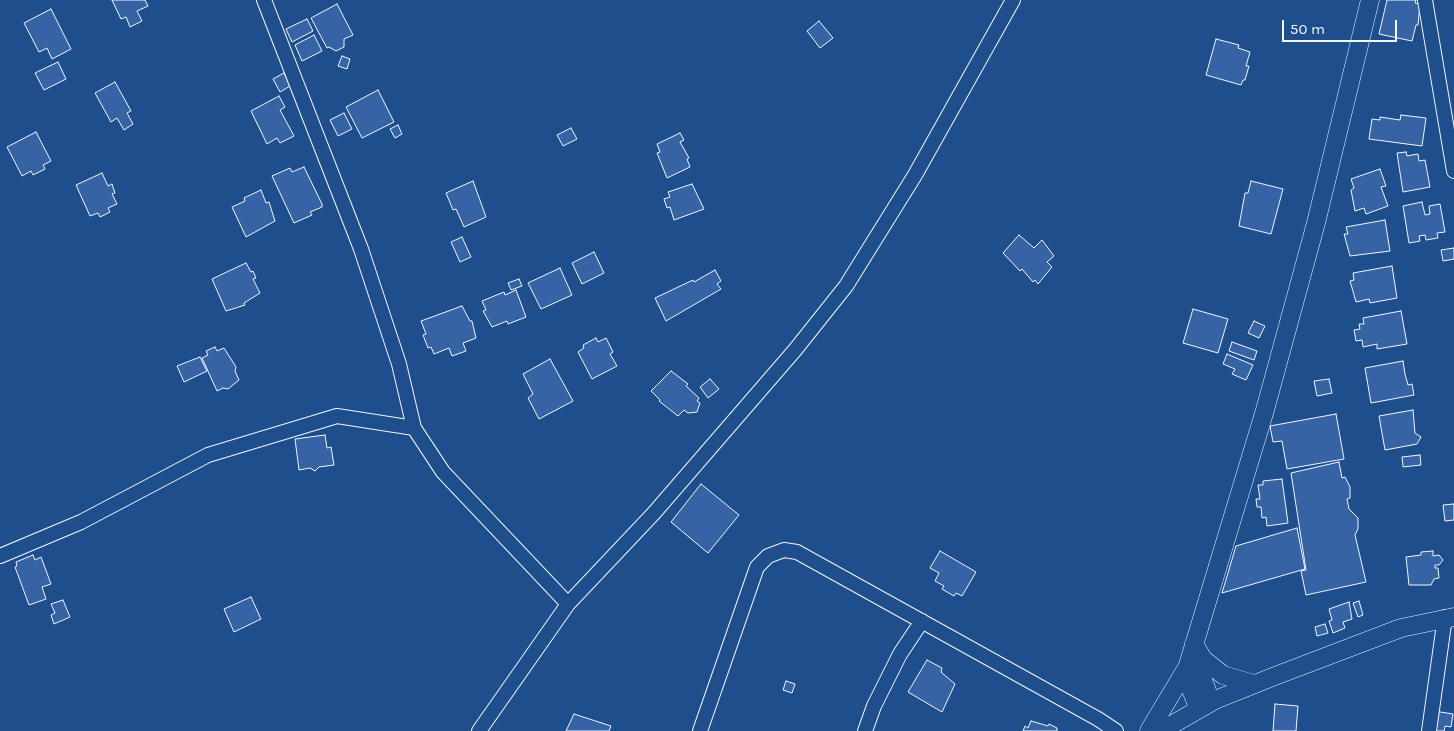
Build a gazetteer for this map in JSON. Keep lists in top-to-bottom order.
{
  "scale_bar": "50 m"
}
